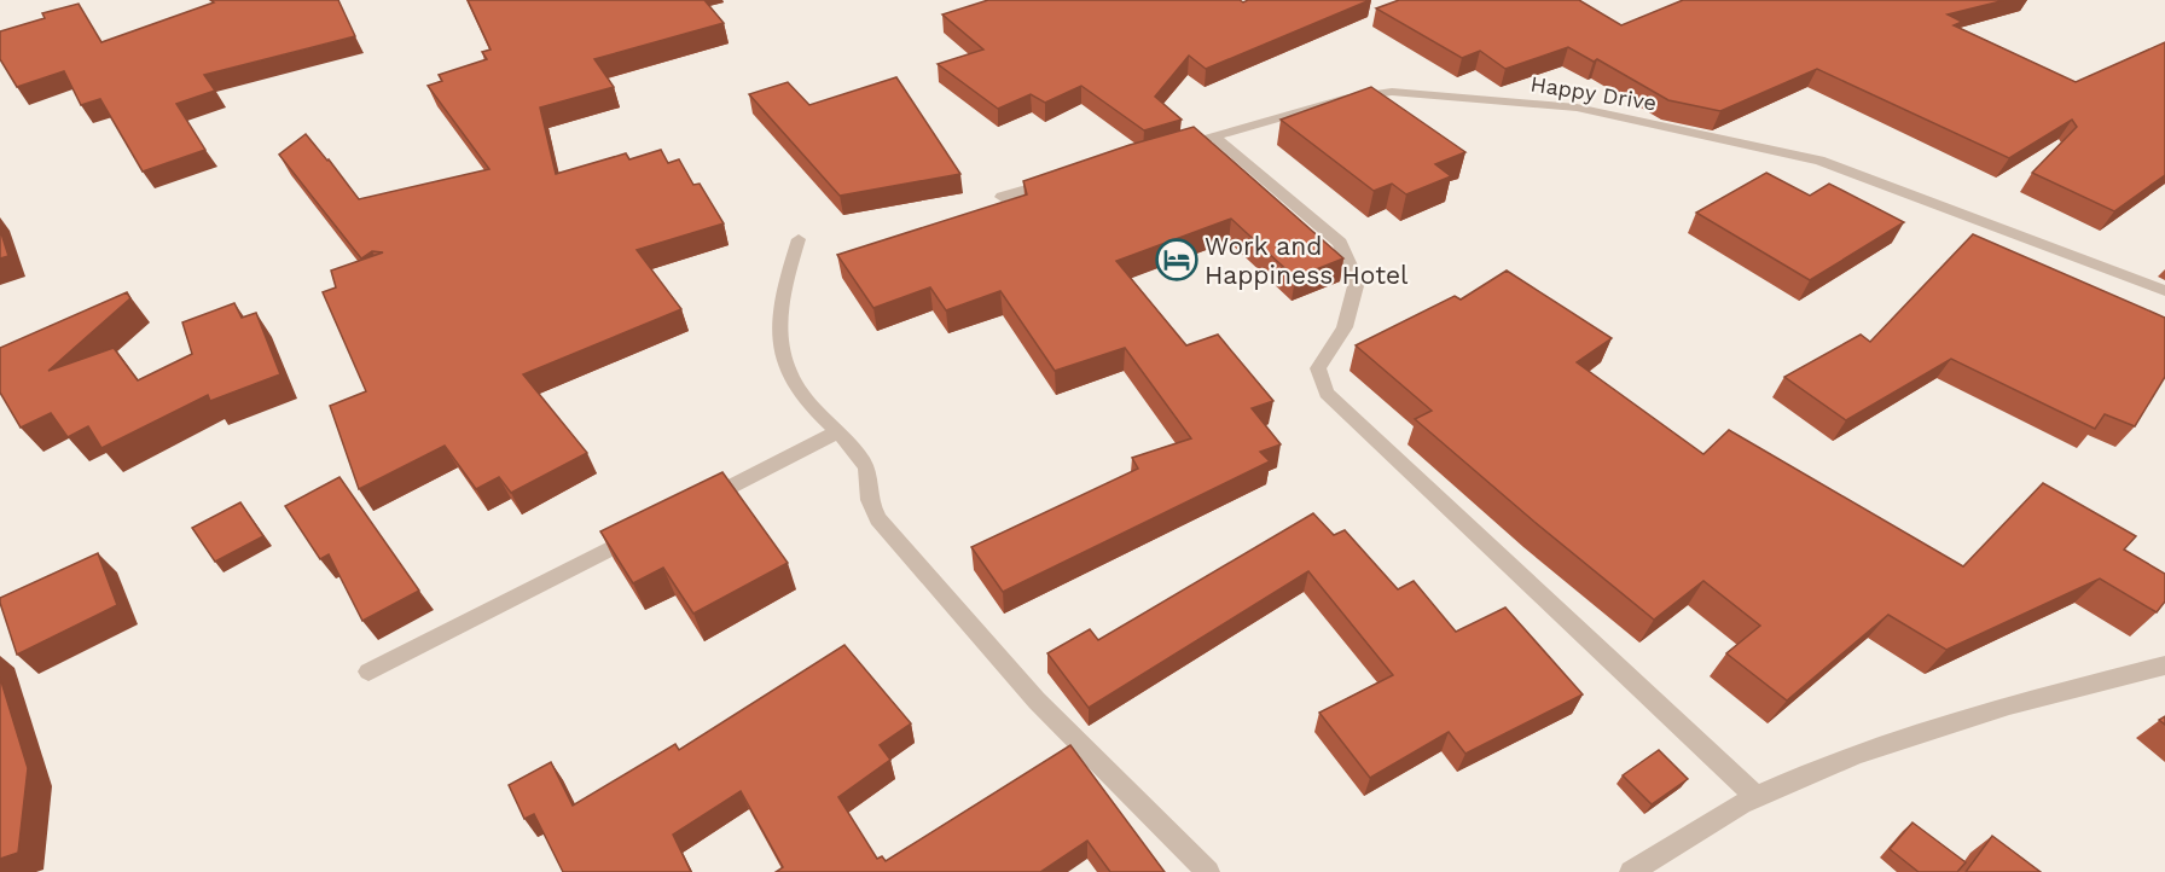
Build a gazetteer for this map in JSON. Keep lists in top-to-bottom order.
{
  "streets": {
    "street": ["Happy Drive"]
  },
  "places": {
    "hotel": ["Work and Happiness Hotel"]
  }
}
